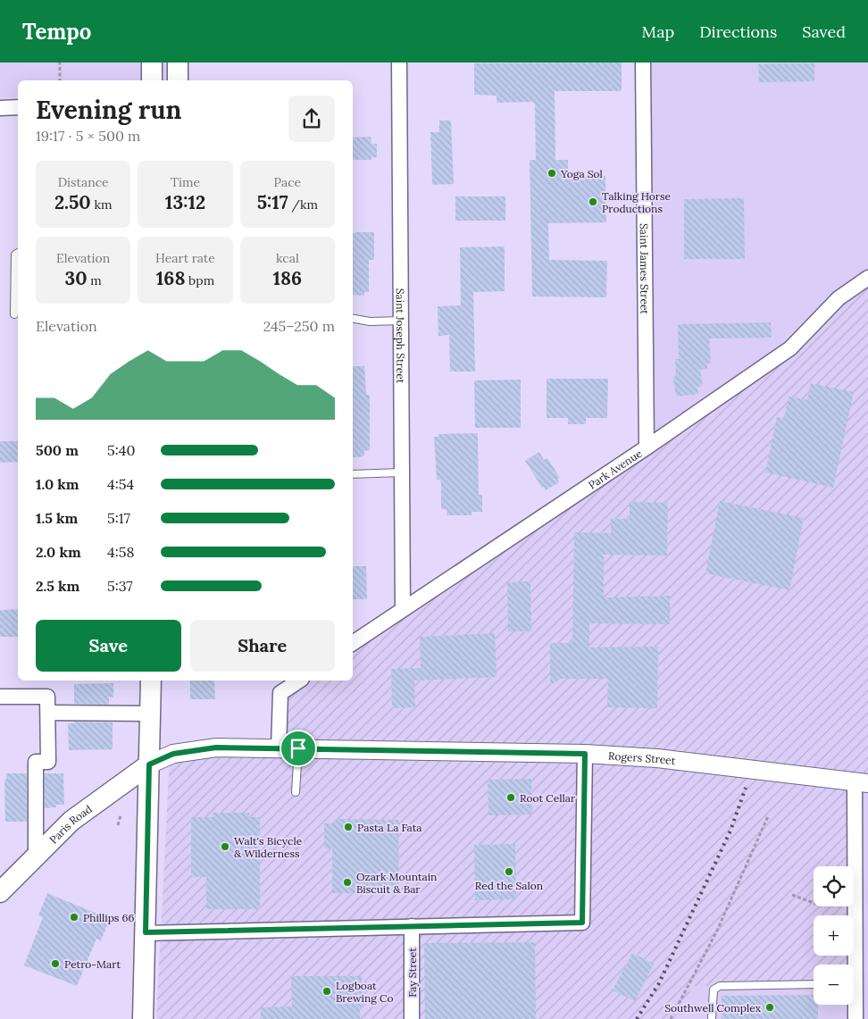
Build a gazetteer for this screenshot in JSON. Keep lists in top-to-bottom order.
{
  "streets": {
    "main road": ["Paris Road"],
    "street": [
      "Saint James Street",
      "Saint Joseph Street",
      "Park Avenue",
      "Rogers Street",
      "Fay Street"
    ]
  },
  "crossings": [
    ["Saint James Street", "Park Avenue"],
    ["Saint Joseph Street", "Park Avenue"],
    ["Rogers Street", "Paris Road"]
  ],
  "places": [
    "Yoga Sol",
    "Talking Horse Productions",
    "Root Cellar",
    "Pasta La Fata",
    "Walt's Bicycle & Wilderness",
    "Red the Salon",
    "Ozark Mountain Biscuit & Bar",
    "Phillips 66",
    "Petro-Mart",
    "Logboat Brewing Co",
    "Southwell Complex"
  ],
  "page": {
    "header": "Tempo",
    "nav": ["Map", "Directions", "Saved"],
    "heading": ["Evening run", "19:17 · 5 × 500 m"],
    "stats": [
      ["Distance", "2.50 km"],
      ["Time", "13:12"],
      ["Pace", "5:17 /km"],
      ["Elevation", "30 m"],
      ["Heart rate", "168 bpm"],
      ["kcal", "186"]
    ],
    "chart": ["Elevation", "245–250 m"],
    "list": [
      {
        "name": "500 m",
        "note": "5:40"
      },
      {
        "name": "1.0 km",
        "note": "4:54"
      },
      {
        "name": "1.5 km",
        "note": "5:17"
      },
      {
        "name": "2.0 km",
        "note": "4:58"
      },
      {
        "name": "2.5 km",
        "note": "5:37"
      }
    ],
    "buttons": ["Save", "Share"],
    "map_buttons": ["+", "−"]
  }
}
